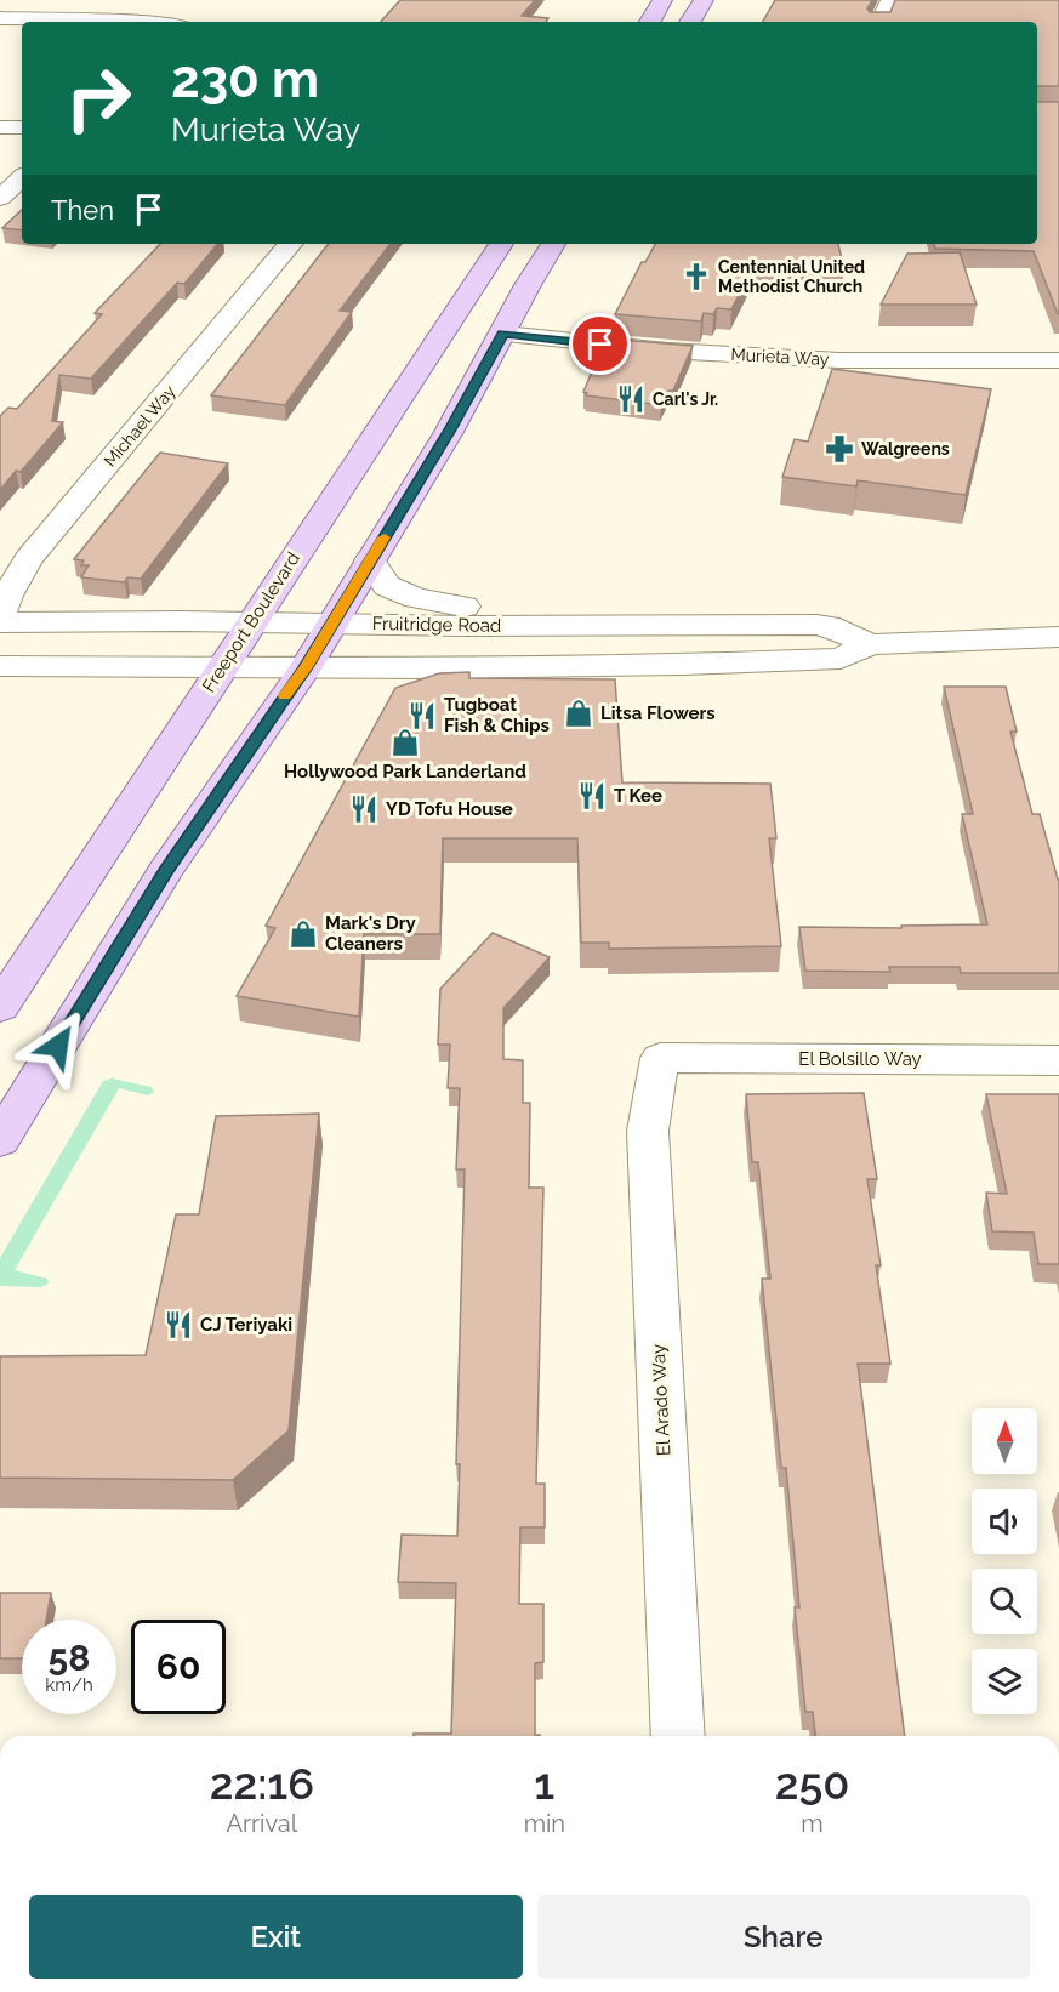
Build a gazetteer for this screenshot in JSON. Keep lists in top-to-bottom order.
{
  "streets": {
    "main road": ["Freeport Boulevard", "Fruitridge Road"],
    "street": [
      "Murieta Way",
      "Michael Way",
      "El Bolsillo Way",
      "El Arado Way"
    ]
  },
  "crossings": [
    ["Michael Way", "Fruitridge Road"],
    ["Freeport Boulevard", "Fruitridge Road"],
    ["El Bolsillo Way", "El Arado Way"]
  ],
  "places": {
    "church": ["Centennial United Methodist Church"],
    "restaurant": [
      "Carl's Jr.",
      "Tugboat Fish & Chips",
      "T Kee",
      "YD Tofu House",
      "CJ Teriyaki"
    ],
    "pharmacy": ["Walgreens"],
    "shop": ["Litsa Flowers", "Hollywood Park Landerland", "Mark's Dry Cleaners"]
  },
  "north": "top",
  "page": {
    "turn": ["230 m", "Murieta Way"],
    "then": "Then",
    "speed": "58 km/h",
    "limit": "60",
    "eta": [
      "22:16",
      "Arrival",
      "1",
      "min",
      "250",
      "m"
    ],
    "buttons": ["Exit", "Share"]
  }
}
